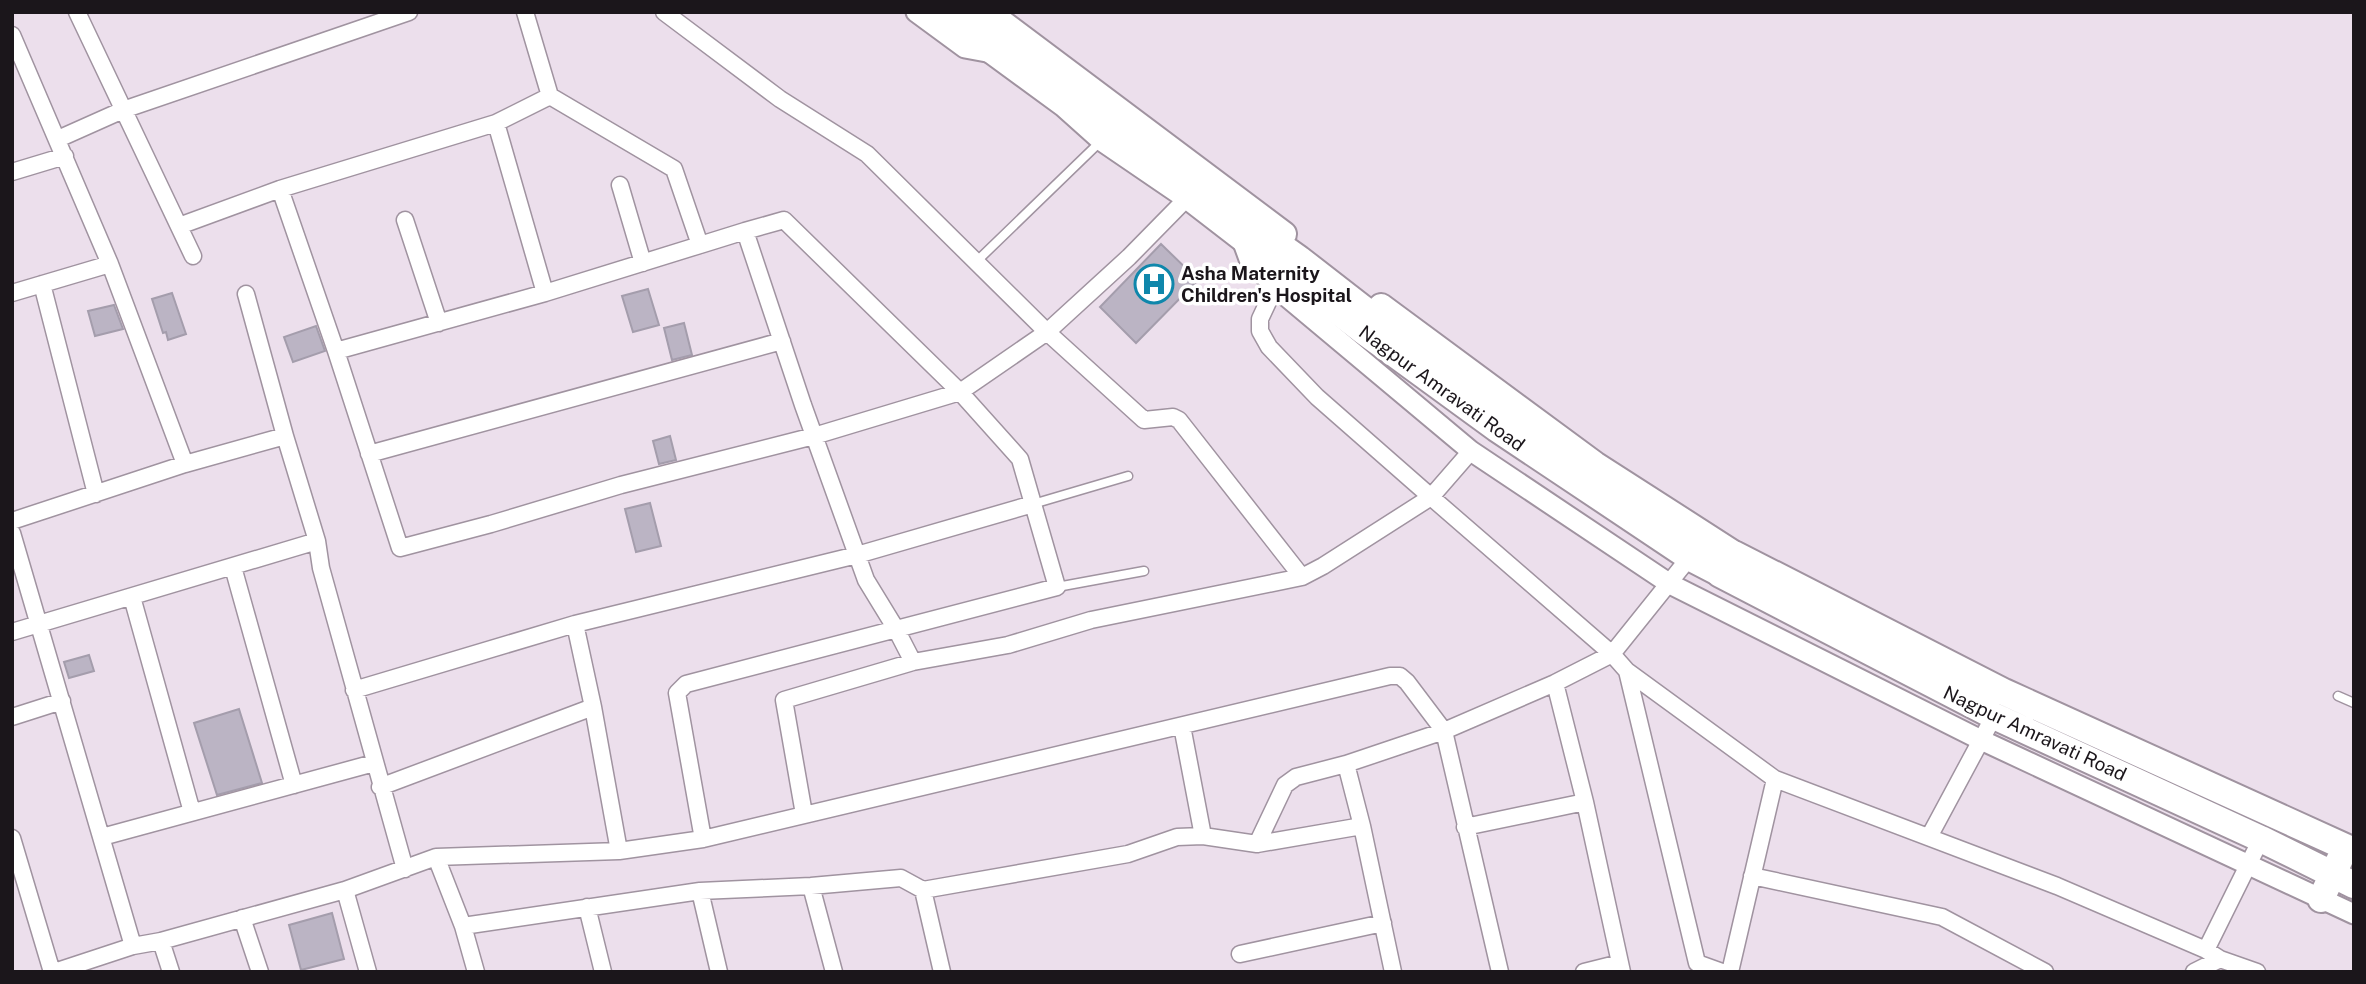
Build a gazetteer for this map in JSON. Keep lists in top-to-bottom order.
{
  "streets": {
    "highway": ["Nagpur Amravati Road"]
  },
  "places": {
    "hospital": ["Asha Maternity Children's Hospital"]
  }
}
